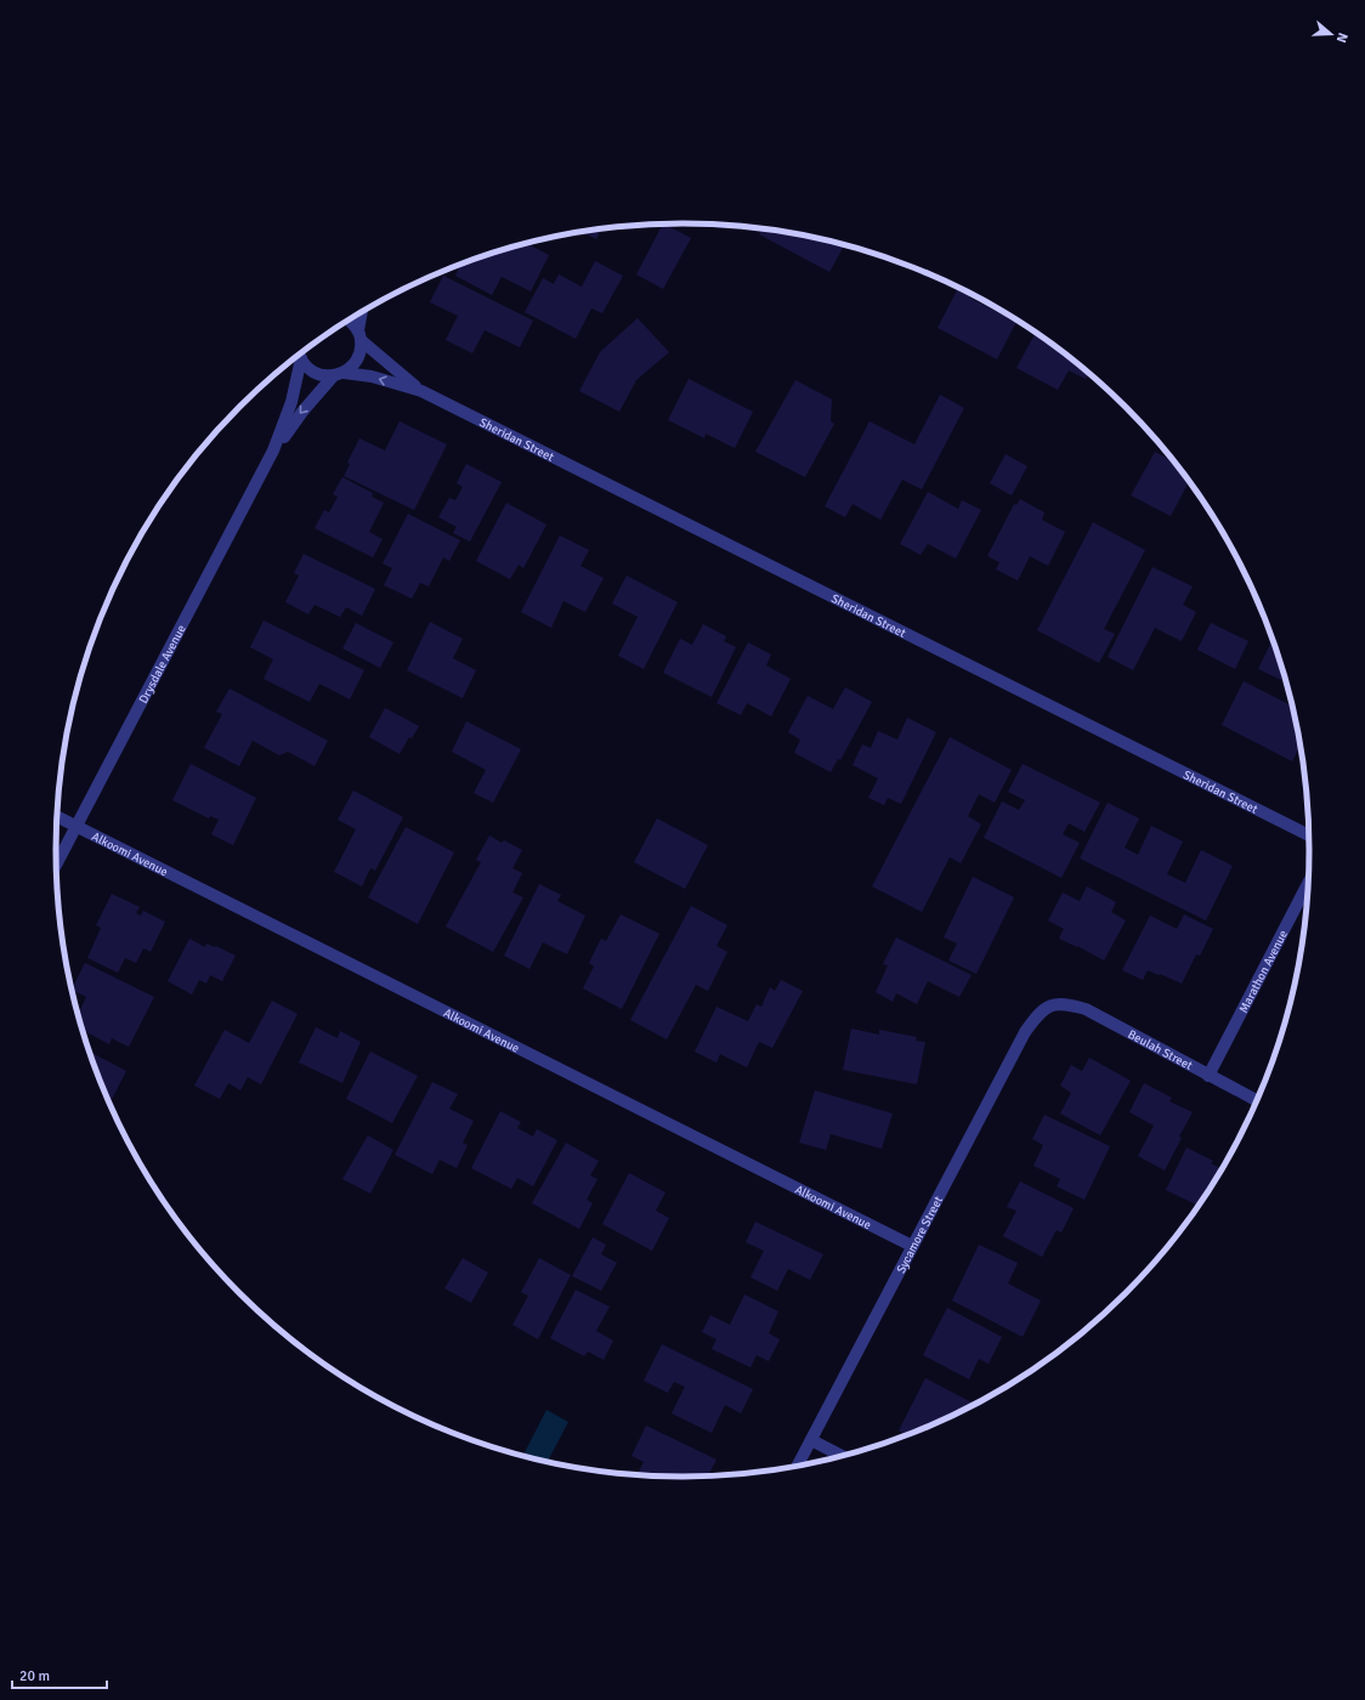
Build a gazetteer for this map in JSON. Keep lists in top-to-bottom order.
{
  "streets": {
    "street": [
      "Sheridan Street",
      "Drysdale Avenue",
      "Alkoomi Avenue",
      "Marathon Avenue",
      "Beulah Street",
      "Sycamore Street"
    ]
  },
  "crossings": [
    ["Sheridan Street", "Drysdale Avenue"],
    ["Drysdale Avenue", "Alkoomi Avenue"],
    ["Alkoomi Avenue", "Sycamore Street"],
    ["Marathon Avenue", "Beulah Street"],
    ["Beulah Street", "Sycamore Street"]
  ],
  "scale_bar": "20 m",
  "north": "right"
}
